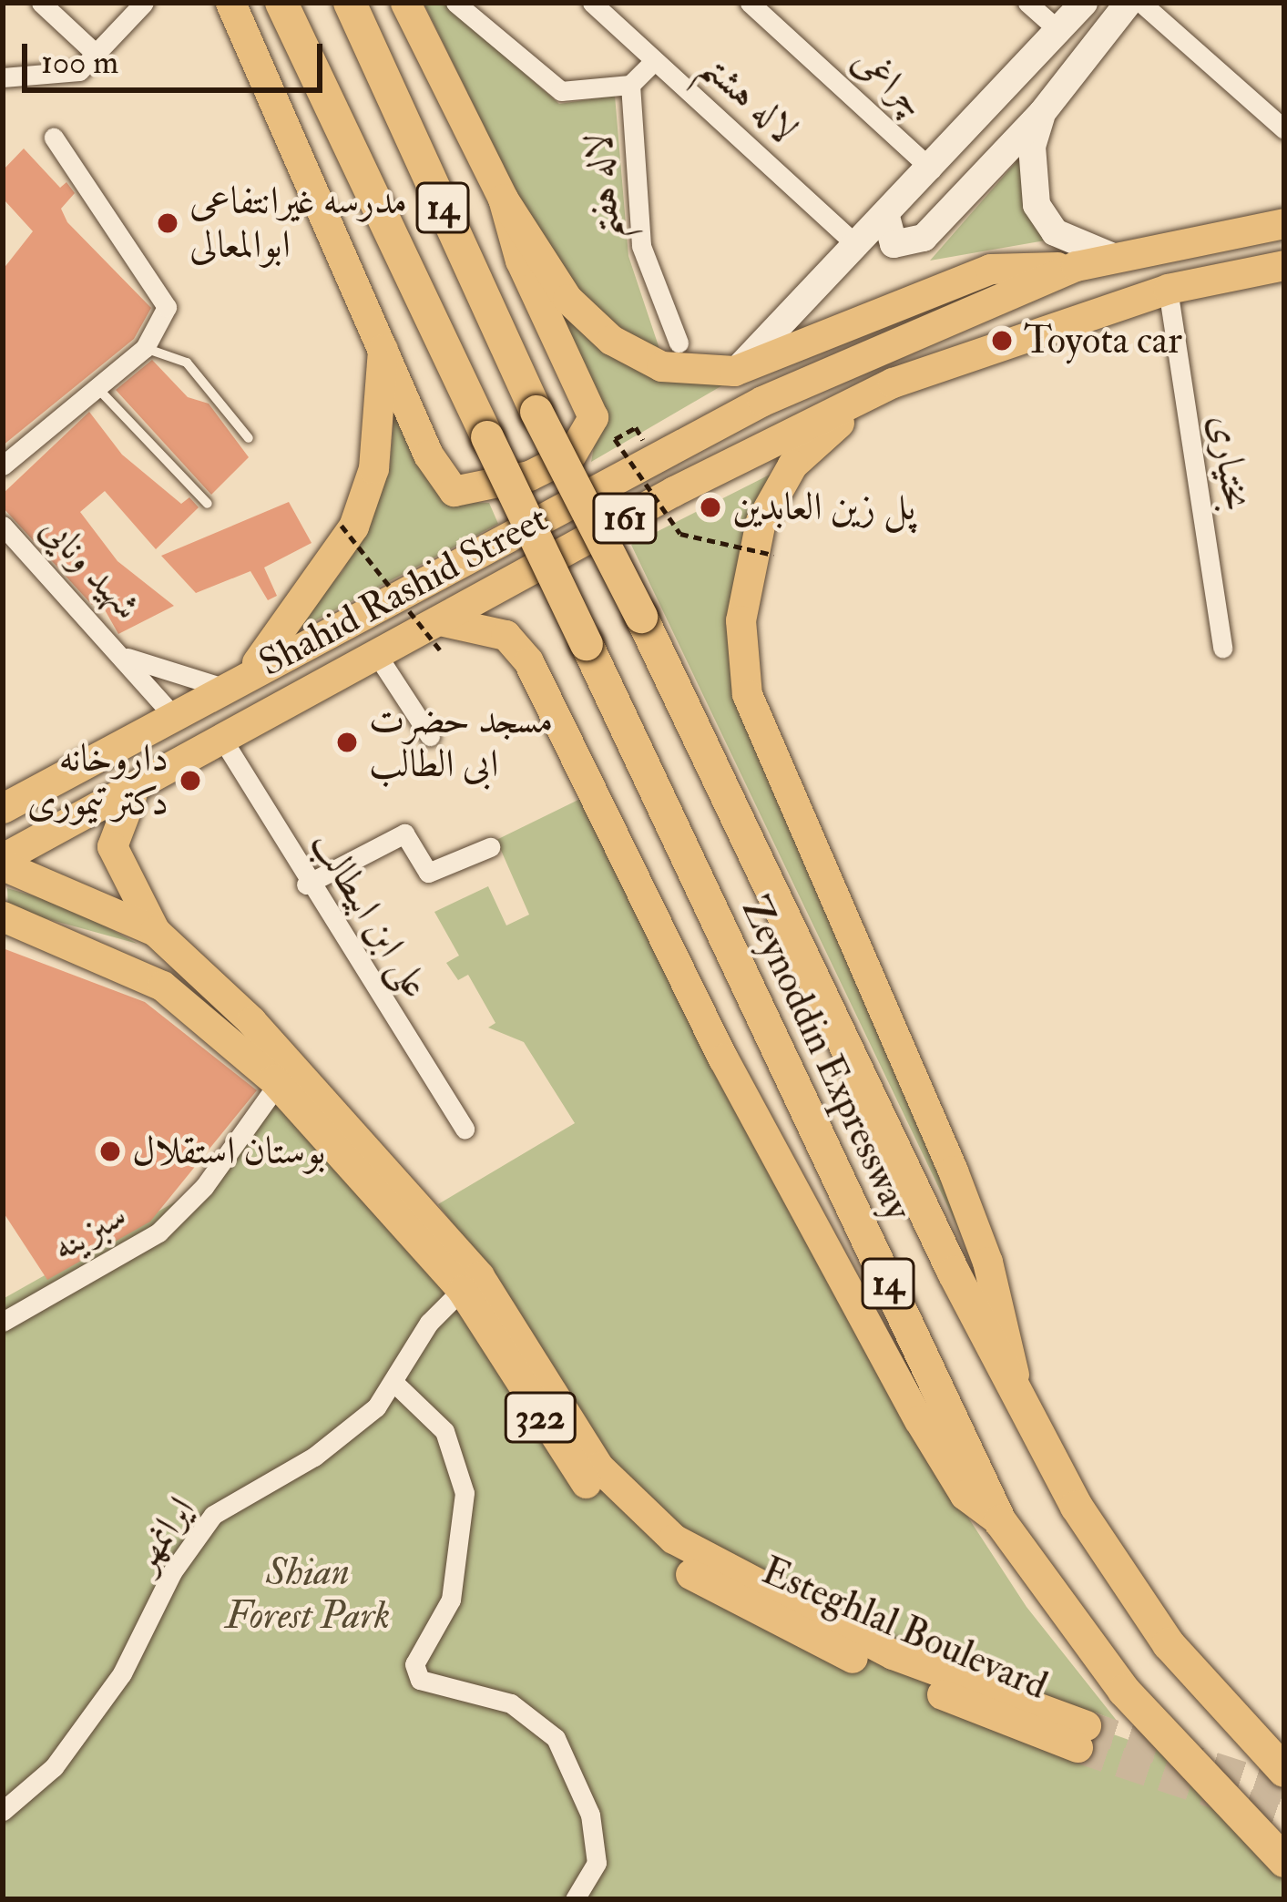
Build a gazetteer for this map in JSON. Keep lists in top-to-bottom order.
{
  "streets": {
    "highway": ["14", "Zeynoddin Expressway"],
    "main road": [
      "161",
      "Shahid Rashid Street",
      "322",
      "Esteghlal Boulevard"
    ],
    "street": [
      "چراغی",
      "لاله هشتم",
      "لاله هفتم",
      "بختیاری",
      "شهید ونایی",
      "علی ابن ابیطالب",
      "سبزینه",
      "ایرانمهر"
    ]
  },
  "crossings": [
    ["بختیاری", "Shahid Rashid Street"],
    ["شهید ونایی", "Shahid Rashid Street"],
    ["Shahid Rashid Street", "علی ابن ابیطالب"],
    ["سبزینه", "Esteghlal Boulevard"],
    ["ایرانمهر", "Esteghlal Boulevard"]
  ],
  "parks": ["Shian Forest Park"],
  "places": [
    "مدرسه غیرانتفاعی ابوالمعالی",
    "Toyota car",
    "پل زین العابدین",
    "مسجد حضرت ابی الطالب",
    "داروخانه دکتر تیموری",
    "بوستان استقلال"
  ],
  "scale_bar": "100 m"
}
